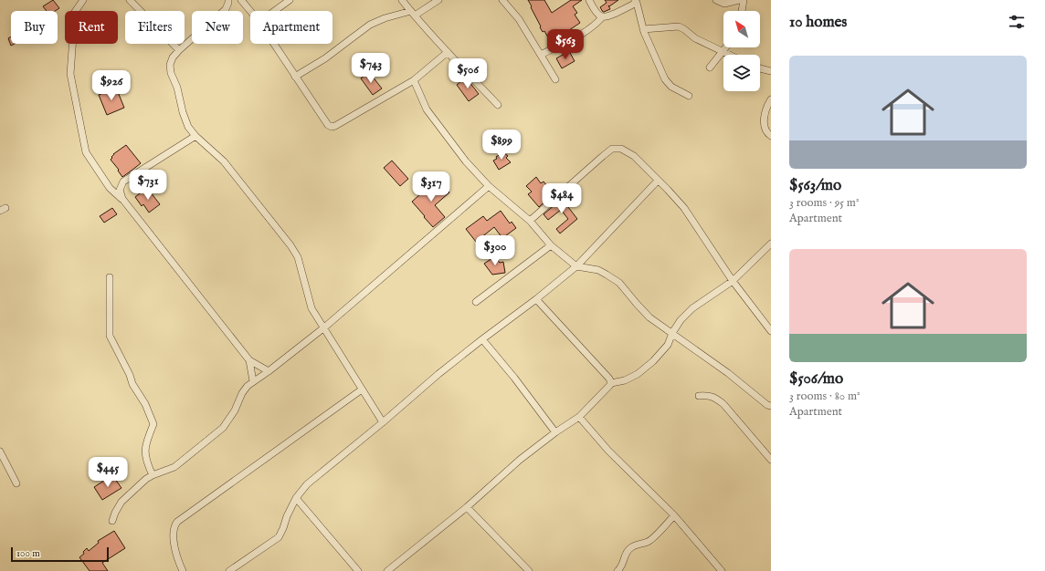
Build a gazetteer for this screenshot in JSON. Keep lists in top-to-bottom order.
{
  "scale_bar": "100 m",
  "north": "top left",
  "page": {
    "heading": "10 homes",
    "chip": [
      "Buy",
      "Rent",
      "Filters",
      "New",
      "Apartment"
    ],
    "price": [
      "$563",
      "$743",
      "$506",
      "$926",
      "$899",
      "$731",
      "$317",
      "$484",
      "$300",
      "$445"
    ],
    "list": [
      {
        "name": "$563/mo",
        "note": "3 rooms · 95 m² · Apartment"
      },
      {
        "name": "$506/mo",
        "note": "3 rooms · 80 m² · Apartment"
      }
    ],
    "scale": "100 m"
  }
}
